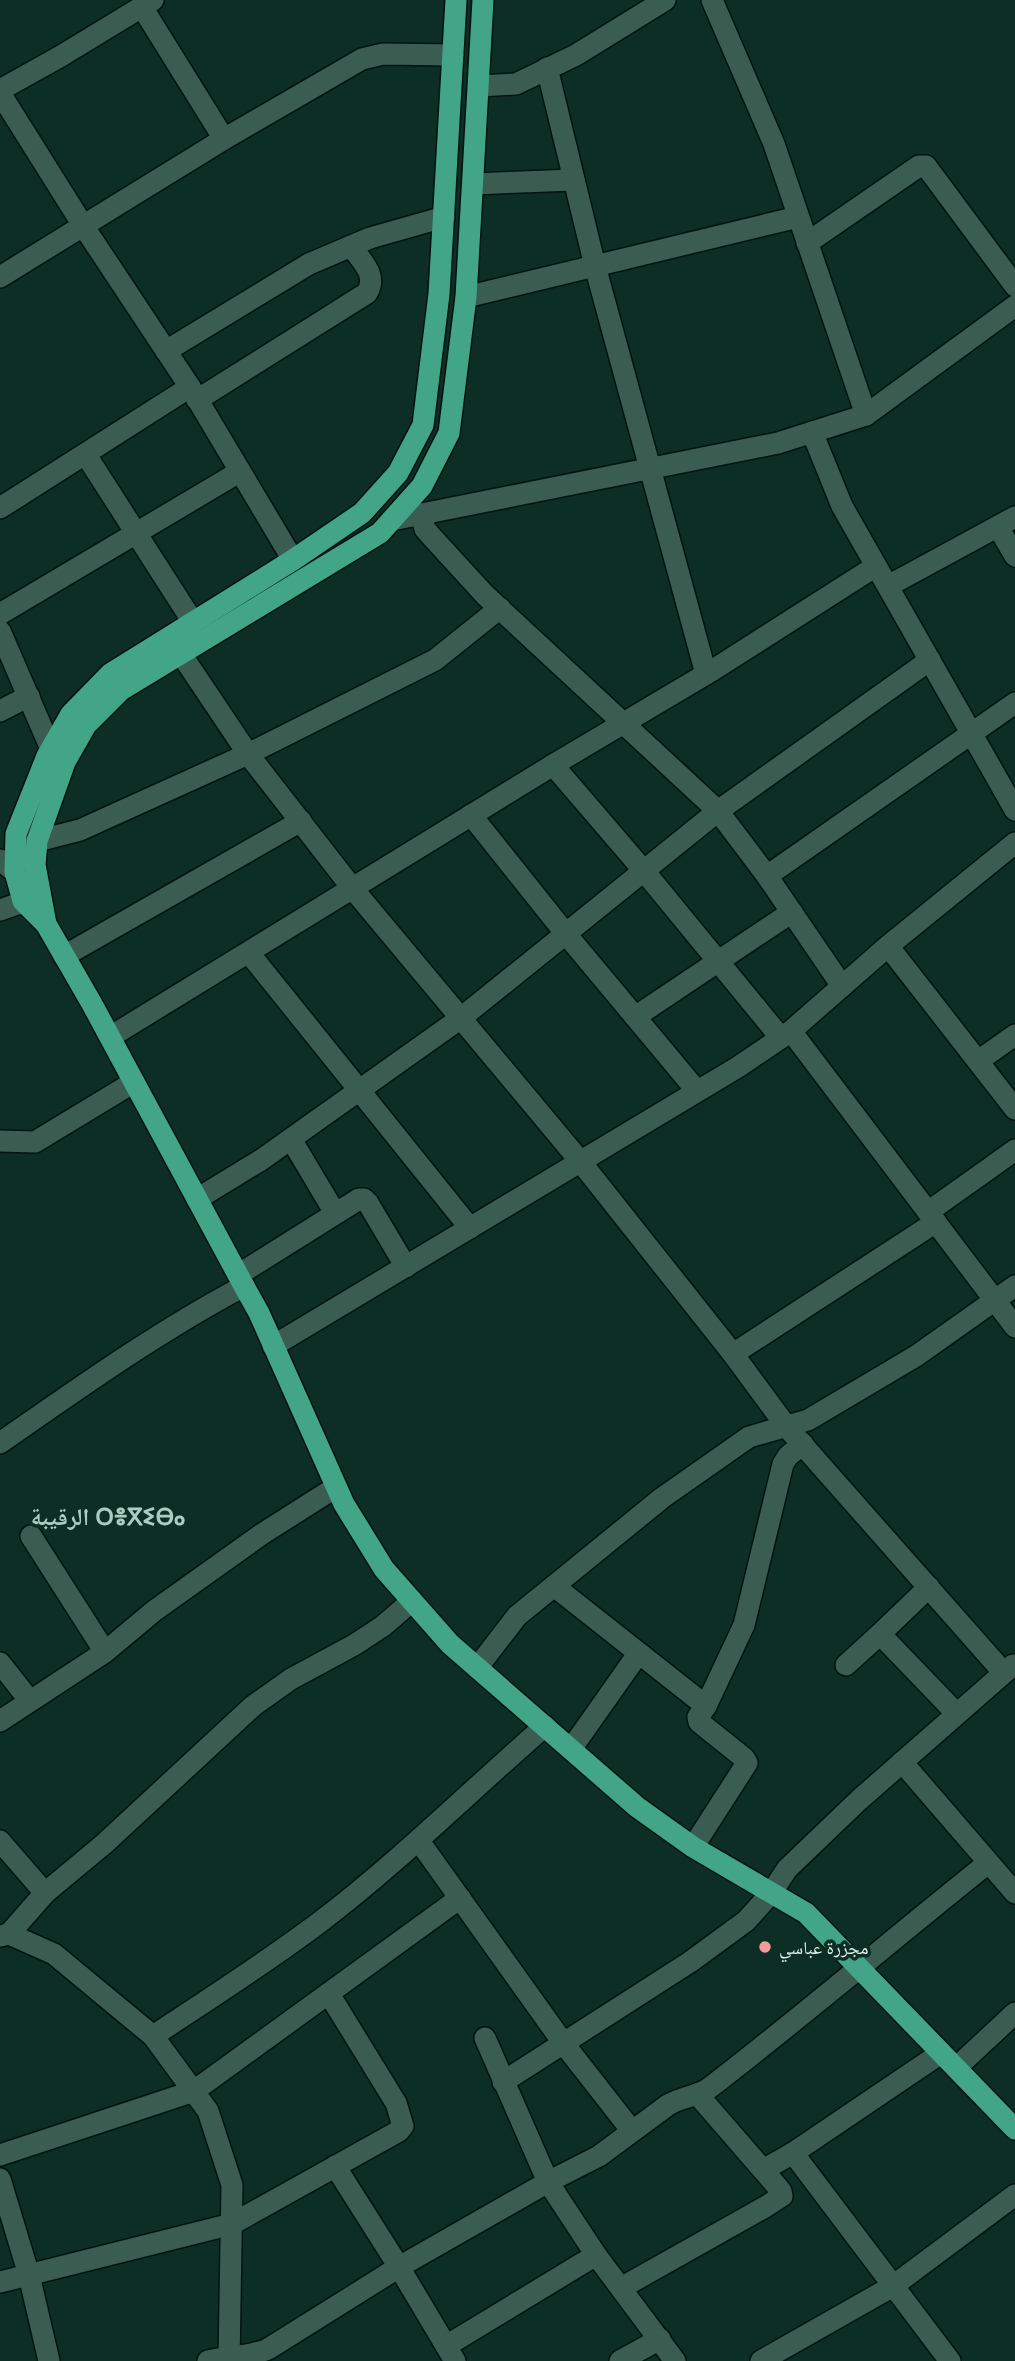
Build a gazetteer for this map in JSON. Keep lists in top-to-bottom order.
{
  "districts": ["الرقيبة ⵔⴻⴳⵉⴱⴰ"],
  "places": ["مجزرة عباسي"]
}
